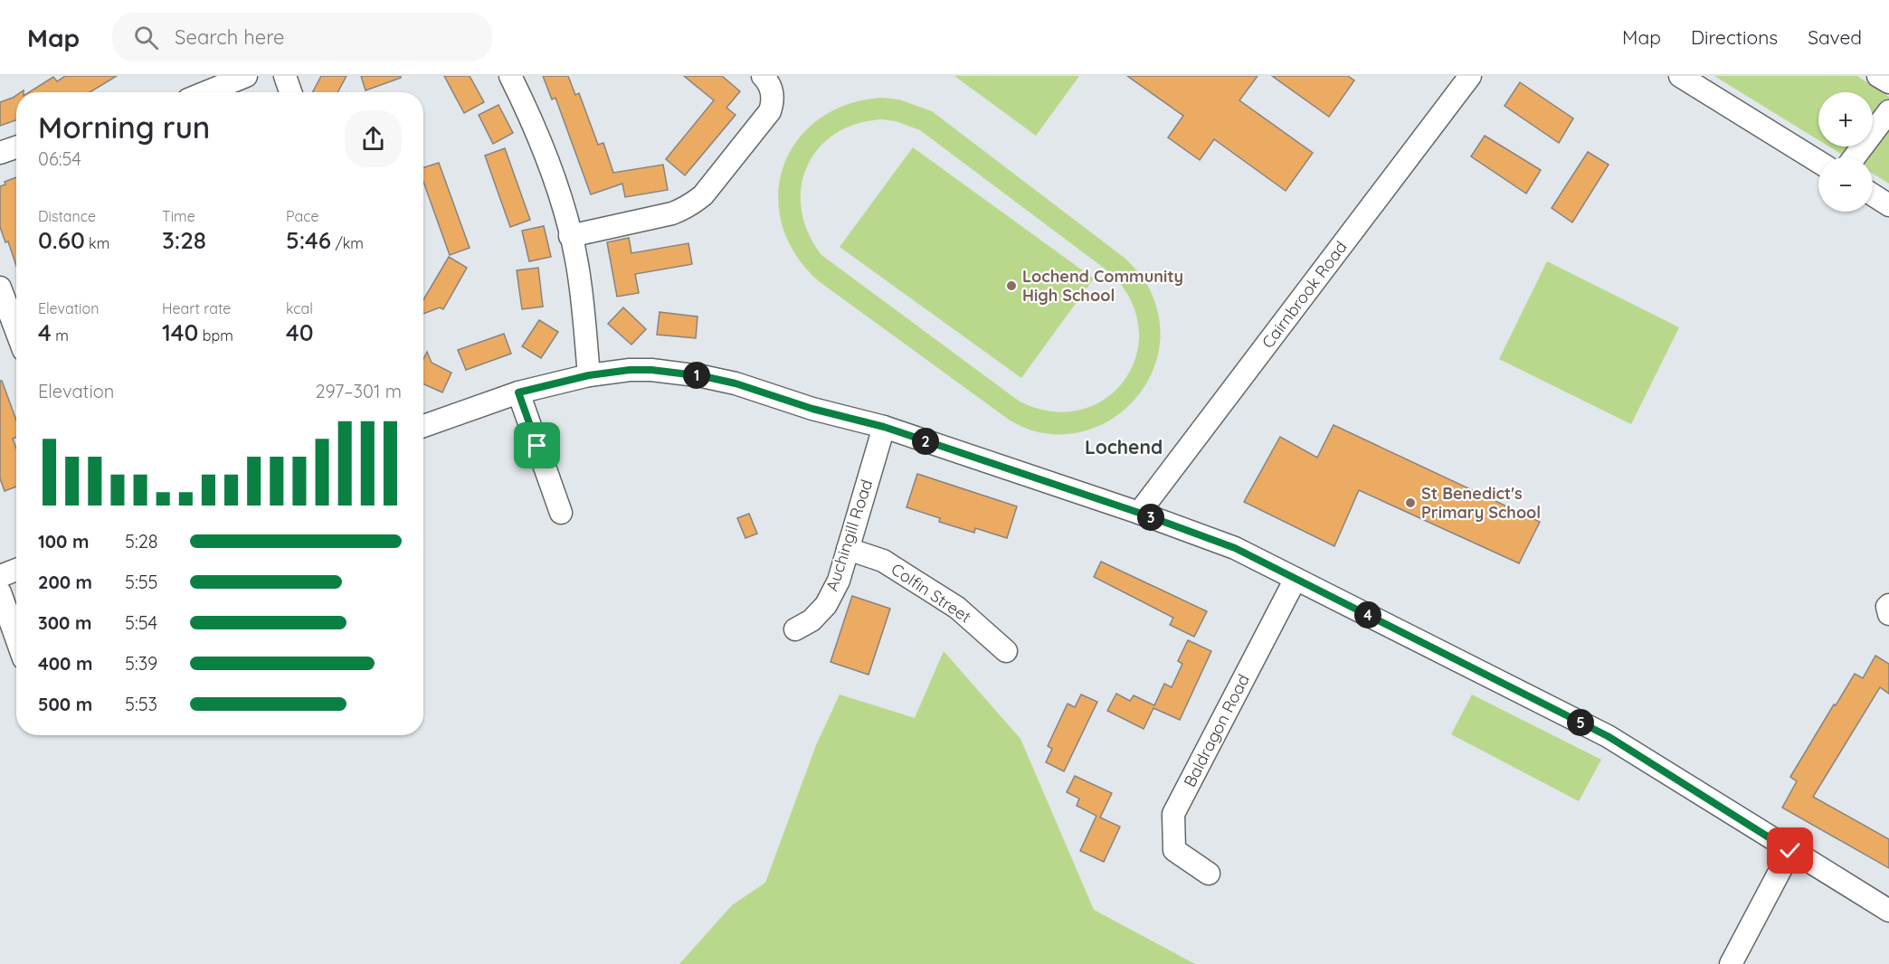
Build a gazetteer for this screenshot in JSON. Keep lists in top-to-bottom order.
{
  "streets": {
    "street": [
      "Cairnbrook Road",
      "Auchingill Road",
      "Colfin Street",
      "Baldragon Road"
    ]
  },
  "crossings": [
    ["Auchingill Road", "Colfin Street"]
  ],
  "districts": ["Lochend"],
  "places": ["Lochend Community High School", "St Benedict's Primary School"],
  "page": {
    "header": "Map",
    "search": "Search here",
    "nav": ["Map", "Directions", "Saved"],
    "map_buttons": ["+", "−"],
    "heading": ["Morning run", "06:54"],
    "stats": [
      ["Distance", "0.60 km"],
      ["Time", "3:28"],
      ["Pace", "5:46 /km"],
      ["Elevation", "4 m"],
      ["Heart rate", "140 bpm"],
      ["kcal", "40"]
    ],
    "pins": [
      "1",
      "2",
      "3",
      "4",
      "5"
    ],
    "chart": ["Elevation", "297–301 m"],
    "list": [
      {
        "name": "100 m",
        "note": "5:28"
      },
      {
        "name": "200 m",
        "note": "5:55"
      },
      {
        "name": "300 m",
        "note": "5:54"
      },
      {
        "name": "400 m",
        "note": "5:39"
      },
      {
        "name": "500 m",
        "note": "5:53"
      }
    ]
  }
}
